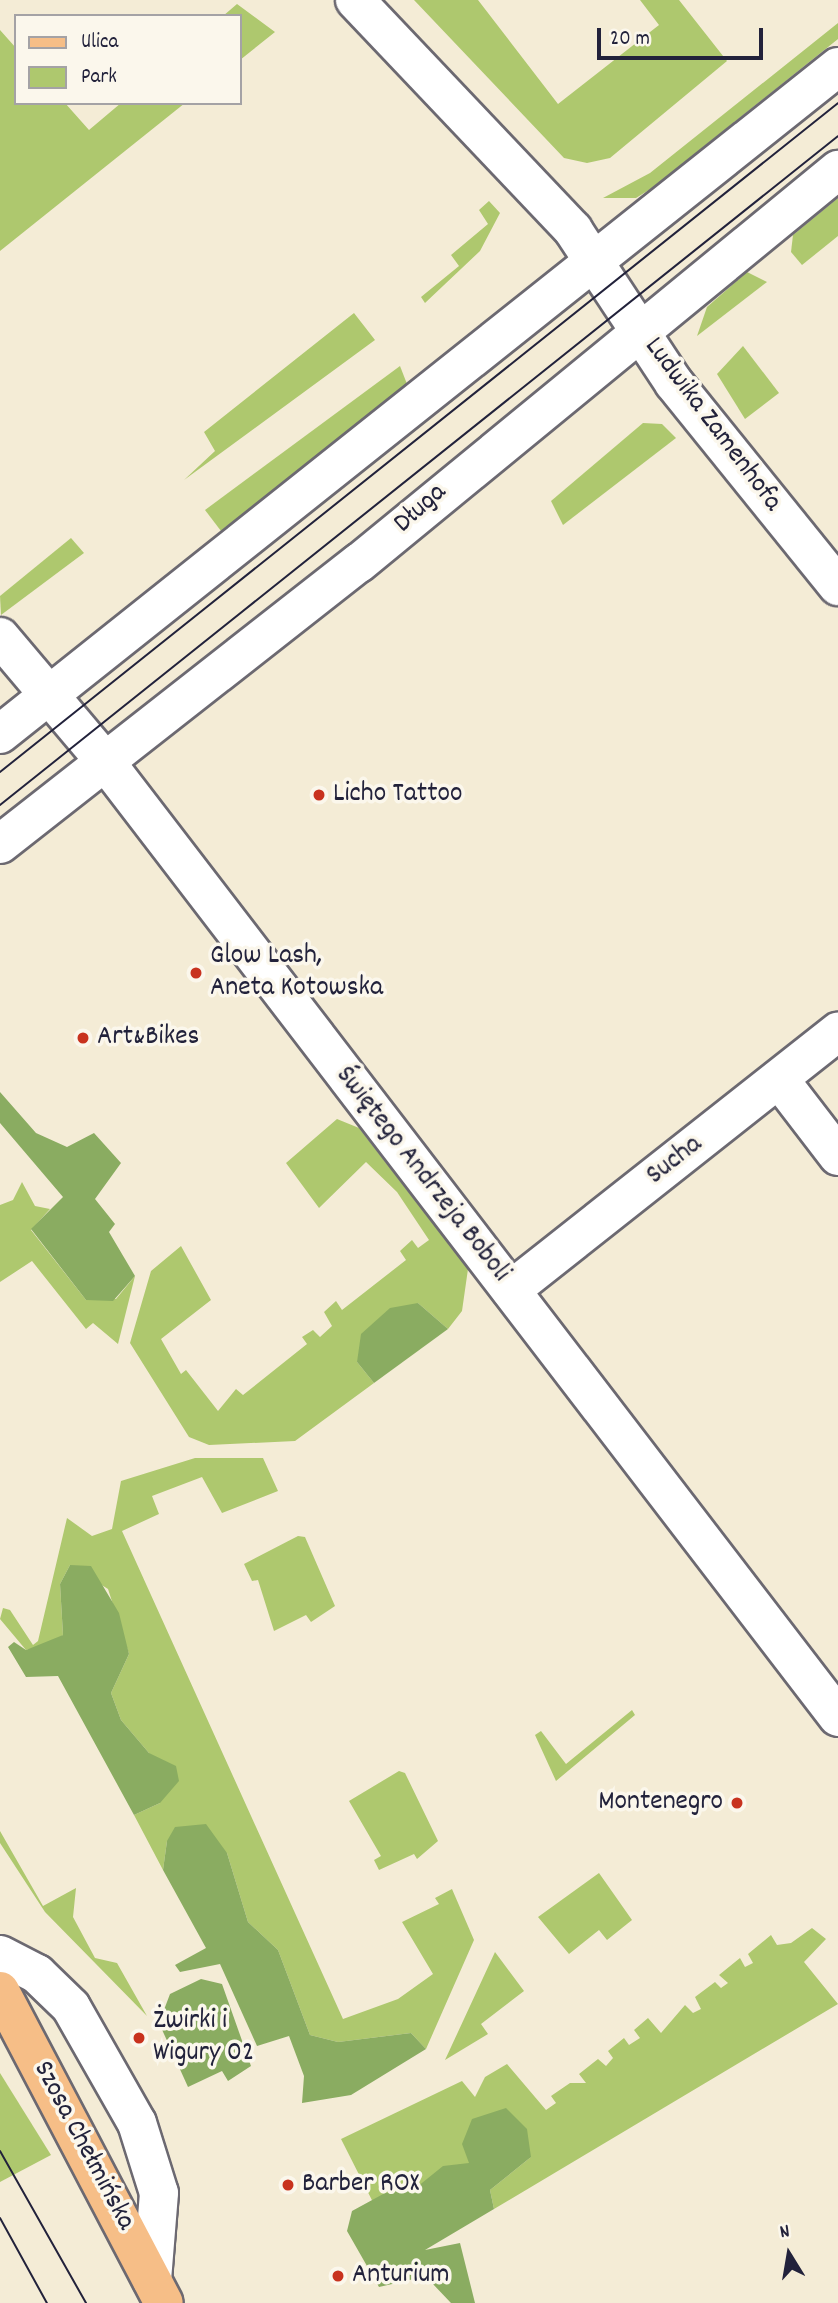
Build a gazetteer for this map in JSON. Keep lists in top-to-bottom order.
{
  "streets": {
    "main road": ["Szosa Chełmińska"],
    "street": [
      "Ludwika Zamenhofa",
      "Długa",
      "Sucha",
      "Świętego Andrzeja Boboli"
    ]
  },
  "crossings": [
    ["Ludwika Zamenhofa", "Długa"],
    ["Długa", "Świętego Andrzeja Boboli"],
    ["Sucha", "Świętego Andrzeja Boboli"]
  ],
  "places": [
    "Licho Tattoo",
    "Glow Lash, Aneta Kotowska",
    "Art&Bikes",
    "Montenegro",
    "Żwirki i Wigury 02",
    "Barber ROX",
    "Anturium"
  ],
  "legend": ["Ulica", "Park"],
  "scale_bar": "20 m",
  "north": "top"
}
